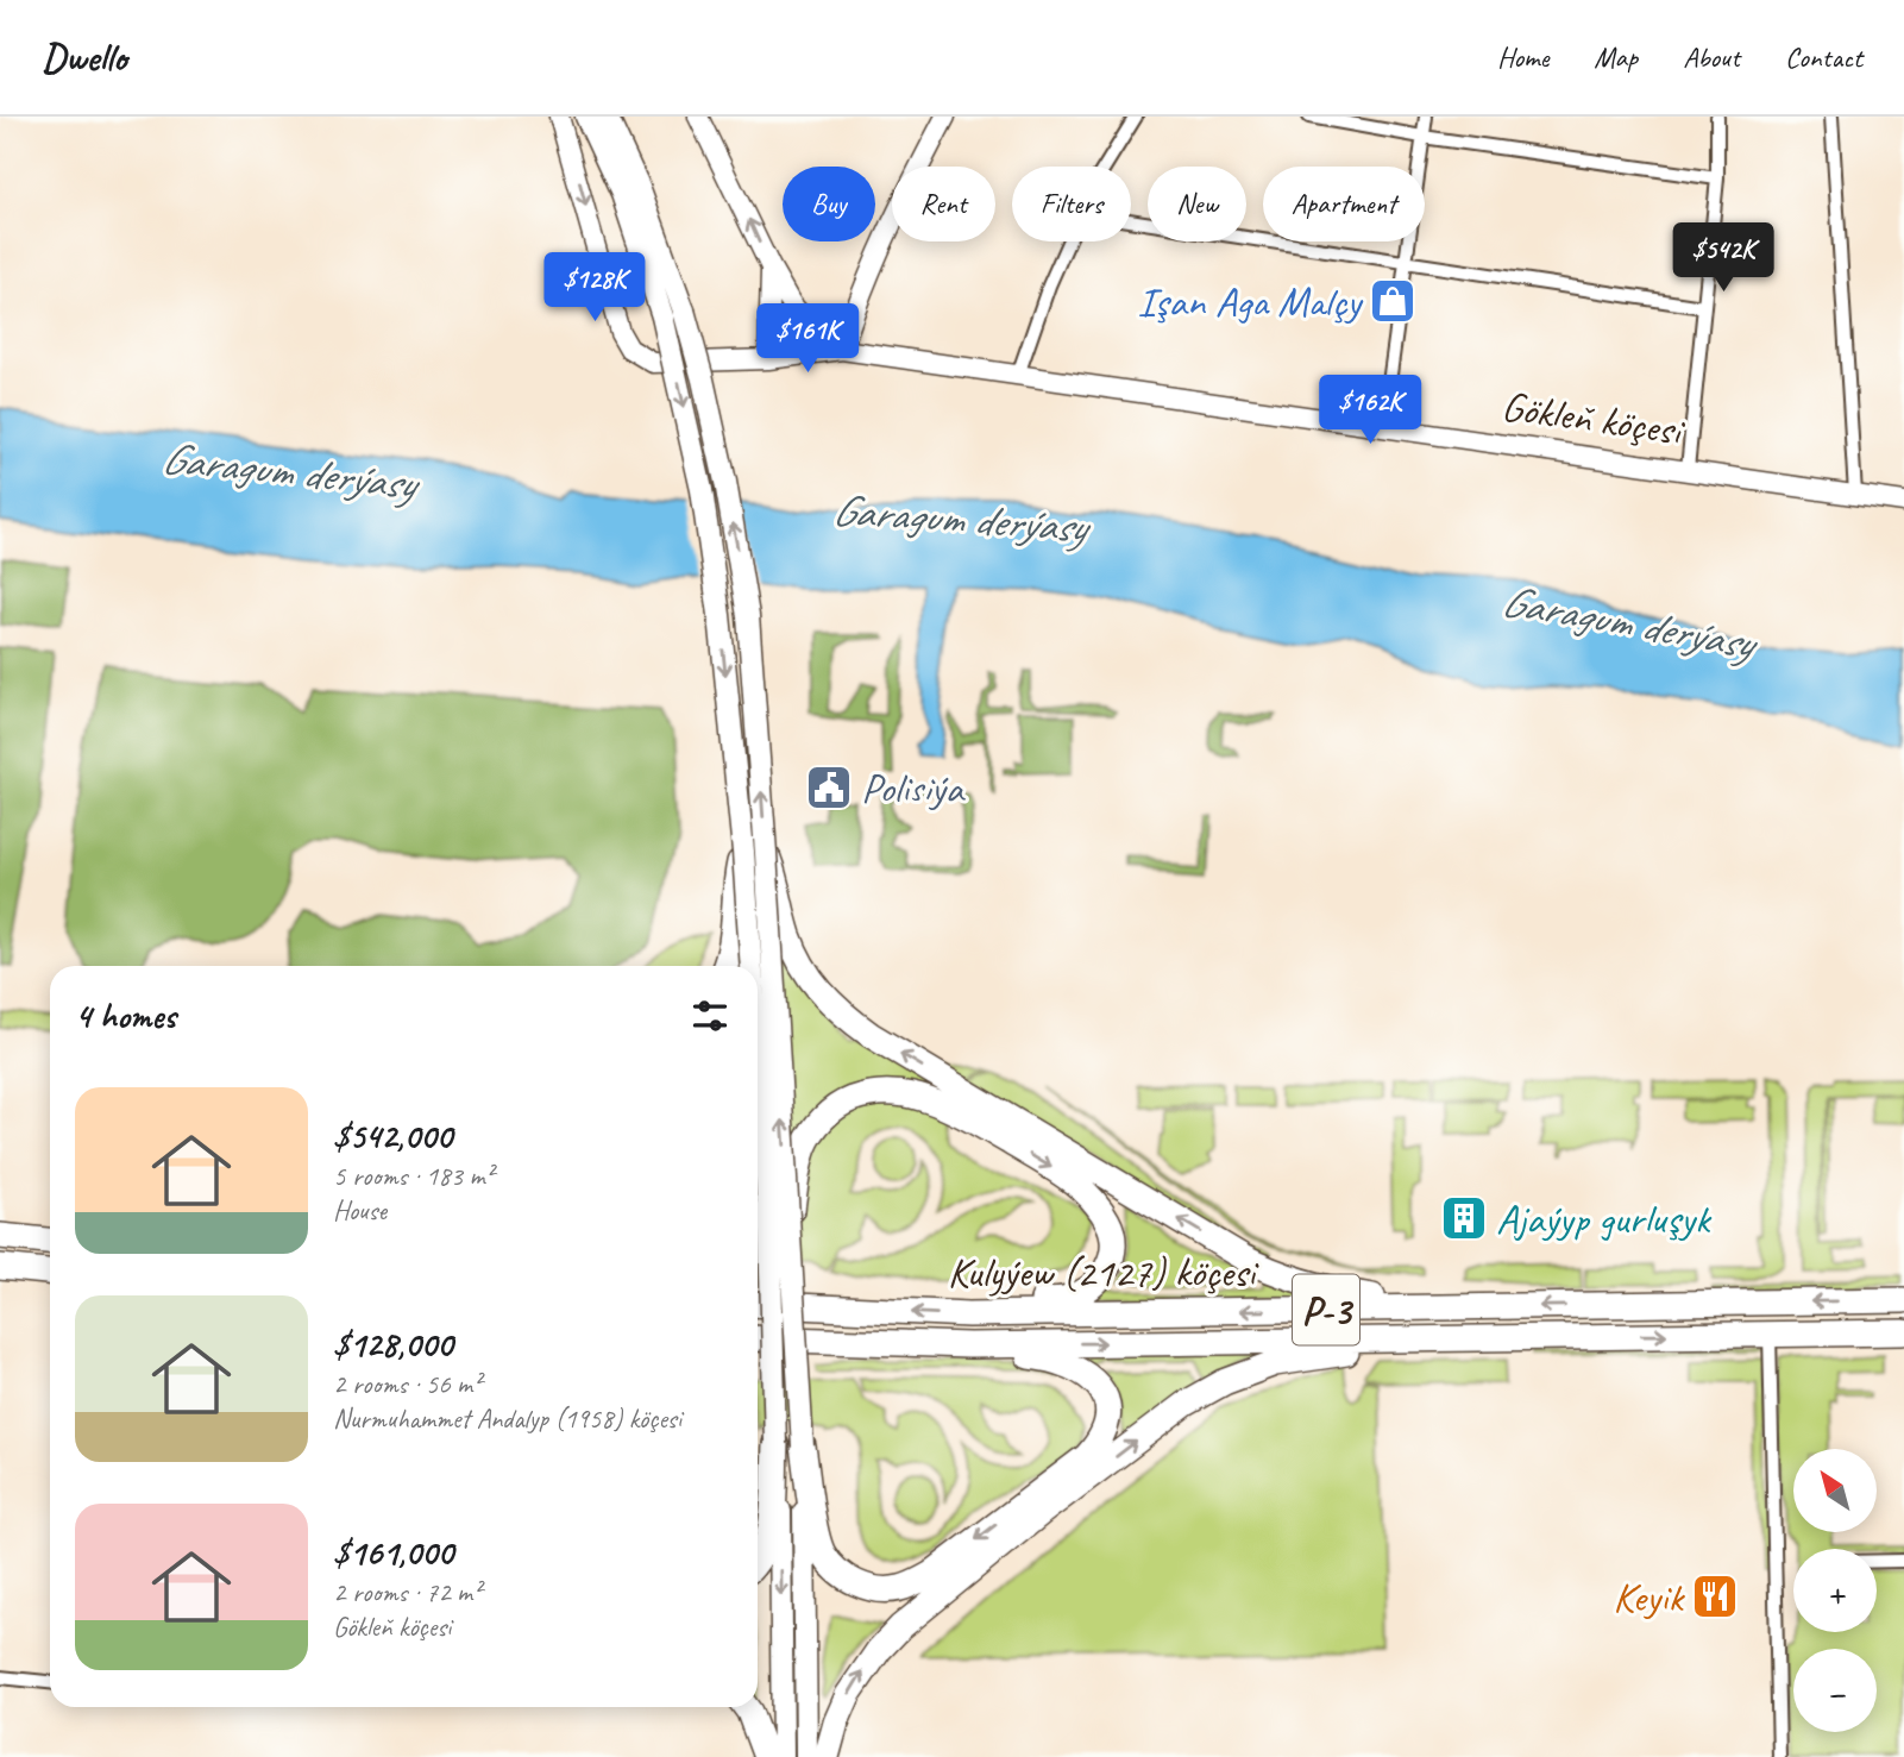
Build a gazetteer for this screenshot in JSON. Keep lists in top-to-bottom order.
{
  "streets": {
    "highway": ["Kulyýew (2127) köçesi", "P-3"],
    "street": ["Gökleň köçesi"]
  },
  "water": ["Garagum derýasy"],
  "places": {
    "shop": ["Işan Aga Malçy"],
    "public building": ["Polisiýa"],
    "building": ["Ajaýyp gurluşyk"],
    "restaurant": ["Keyik"]
  },
  "north": "top left",
  "page": {
    "header": "Dwello",
    "nav": [
      "Home",
      "Map",
      "About",
      "Contact"
    ],
    "chip": [
      "Buy",
      "Rent",
      "Filters",
      "New",
      "Apartment"
    ],
    "price": [
      "$542K",
      "$128K",
      "$161K",
      "$162K"
    ],
    "heading": "4 homes",
    "list": [
      {
        "name": "$542,000",
        "note": "5 rooms · 183 m² · House"
      },
      {
        "name": "$128,000",
        "note": "2 rooms · 56 m² · Nurmuhammet Andalyp (1958) köçesi"
      },
      {
        "name": "$161,000",
        "note": "2 rooms · 72 m² · Gökleň köçesi"
      }
    ],
    "map_buttons": ["+", "−"]
  }
}
